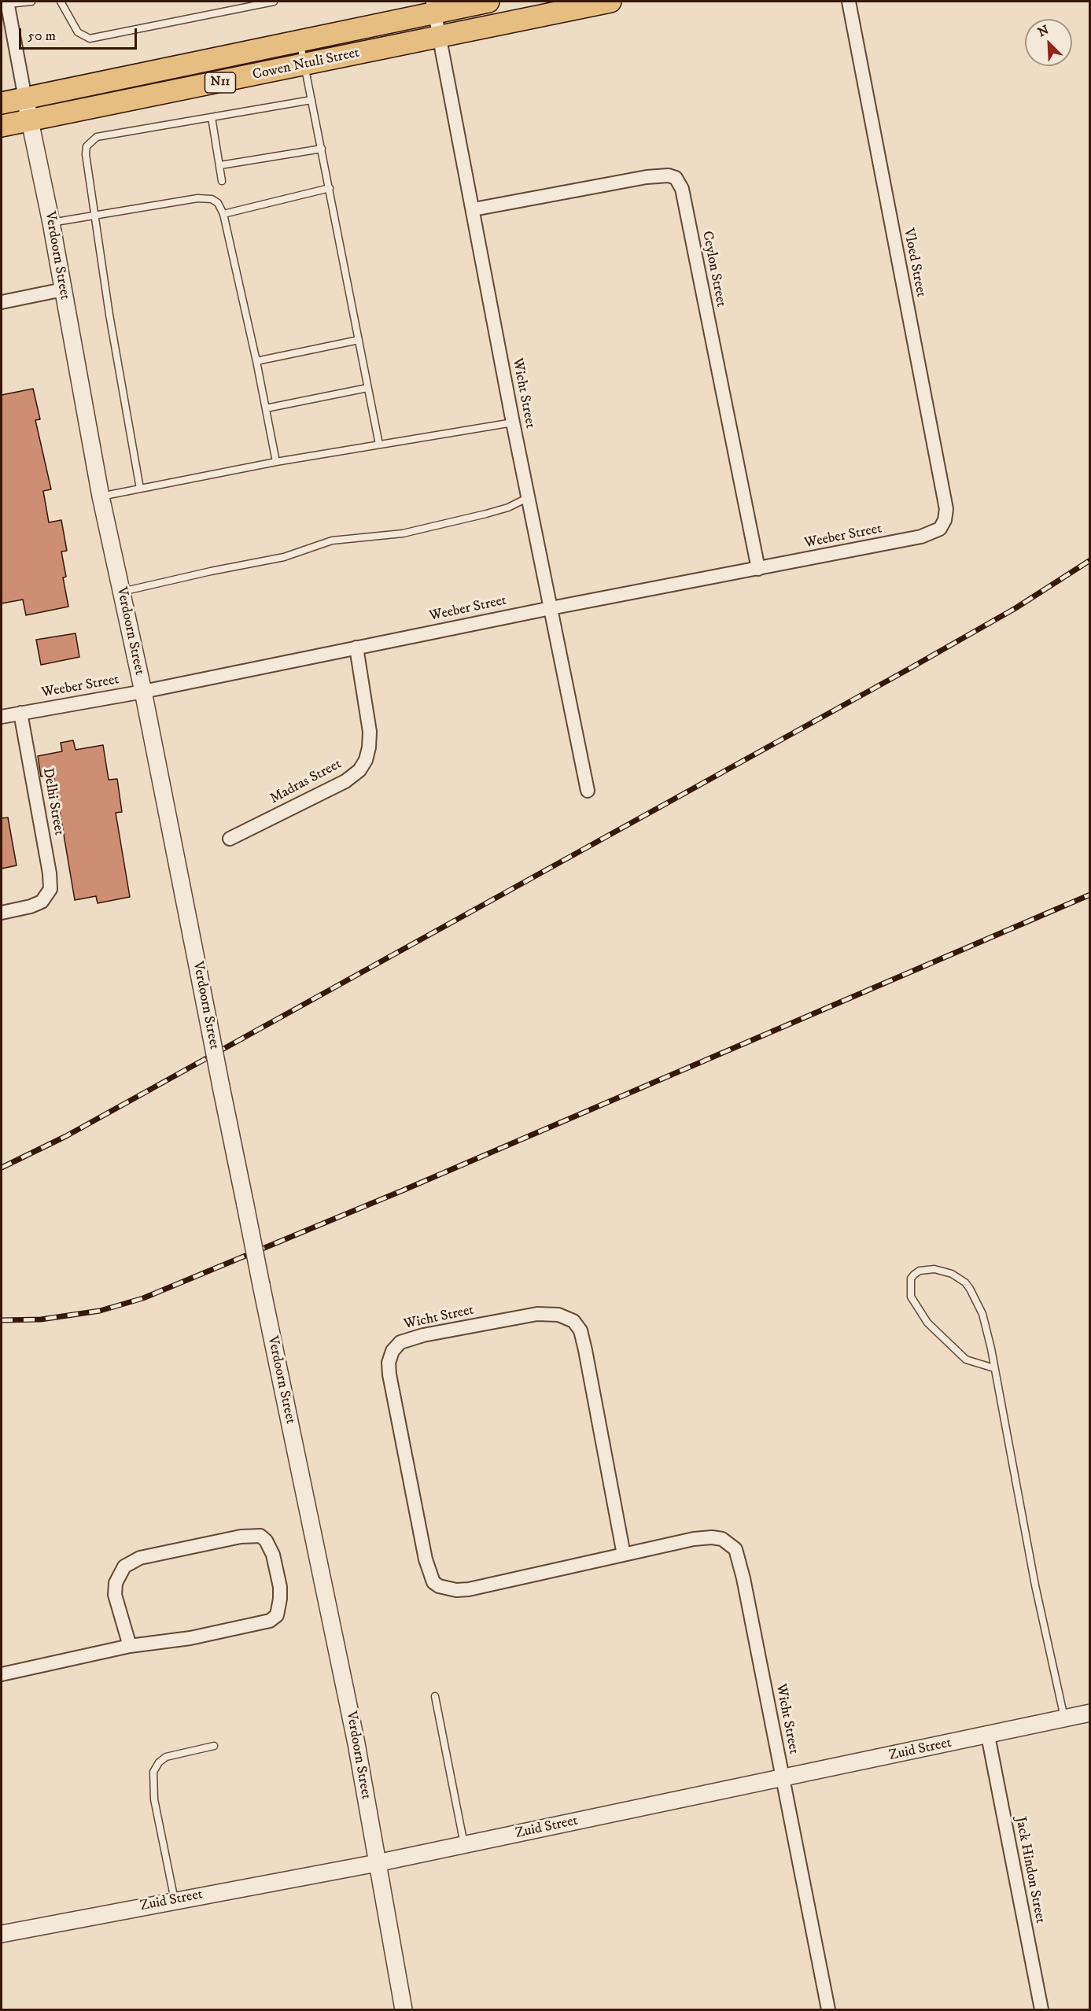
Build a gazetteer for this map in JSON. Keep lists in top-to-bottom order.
{
  "streets": {
    "highway": ["Cowen Ntuli Street", "N11"],
    "street": [
      "Verdoorn Street",
      "Vloed Street",
      "Ceylon Street",
      "Wicht Street",
      "Weeber Street",
      "Madras Street",
      "Delhi Street",
      "Zuid Street",
      "Jack Hindon Street"
    ]
  },
  "crossings": [
    ["Cowen Ntuli Street", "Verdoorn Street"],
    ["Cowen Ntuli Street", "Wicht Street"],
    ["Verdoorn Street", "Weeber Street"],
    ["Verdoorn Street", "Zuid Street"],
    ["Vloed Street", "Weeber Street"],
    ["Ceylon Street", "Wicht Street"],
    ["Ceylon Street", "Weeber Street"],
    ["Wicht Street", "Weeber Street"],
    ["Wicht Street", "Zuid Street"],
    ["Weeber Street", "Madras Street"],
    ["Weeber Street", "Delhi Street"],
    ["Zuid Street", "Jack Hindon Street"]
  ],
  "scale_bar": "50 m",
  "north": "top left"
}
